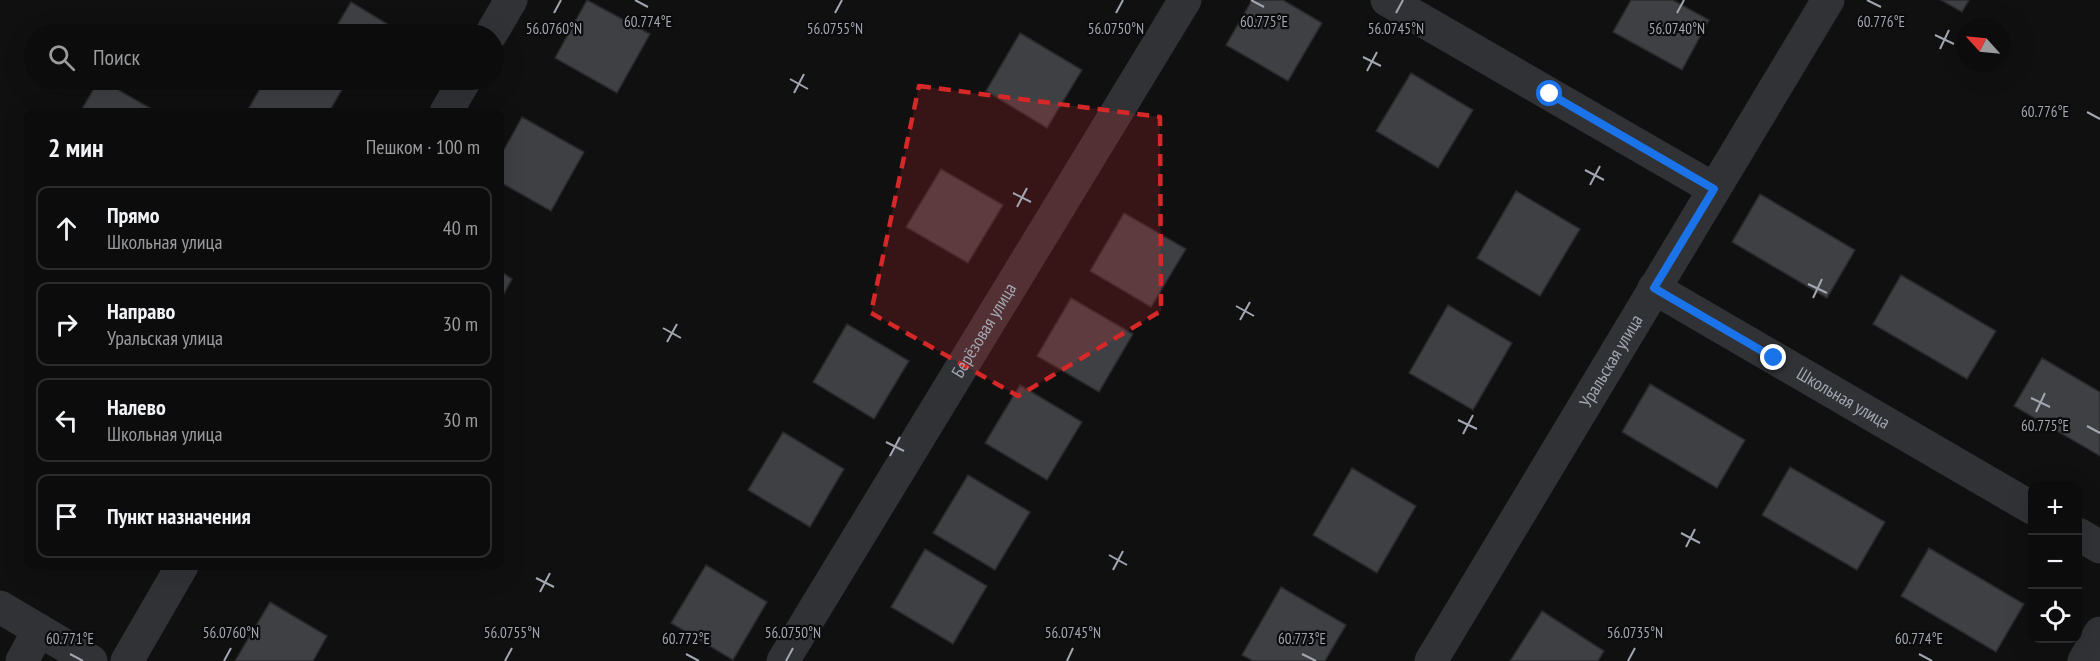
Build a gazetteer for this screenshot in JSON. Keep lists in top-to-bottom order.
{
  "streets": {
    "street": ["Берёзовая улица", "Уральская улица", "Школьная улица"]
  },
  "crossings": [
    ["Уральская улица", "Школьная улица"]
  ],
  "north": "top left",
  "page": {
    "search": "Поиск",
    "heading": ["2 мин", "Пешком · 100 m"],
    "list": [
      ["Прямо", "Школьная улица", "40 m"],
      ["Направо", "Уральская улица", "30 m"],
      ["Налево", "Школьная улица", "30 m"],
      "Пункт назначения"
    ],
    "map_buttons": ["+", "−"]
  },
  "coordinates": [
    "60.775°E",
    "60.774°E",
    "60.776°E",
    "56.0760°N",
    "56.0755°N",
    "56.0750°N",
    "56.0745°N",
    "56.0740°N",
    "56.0735°N",
    "60.771°E",
    "60.772°E",
    "60.773°E"
  ]
}
